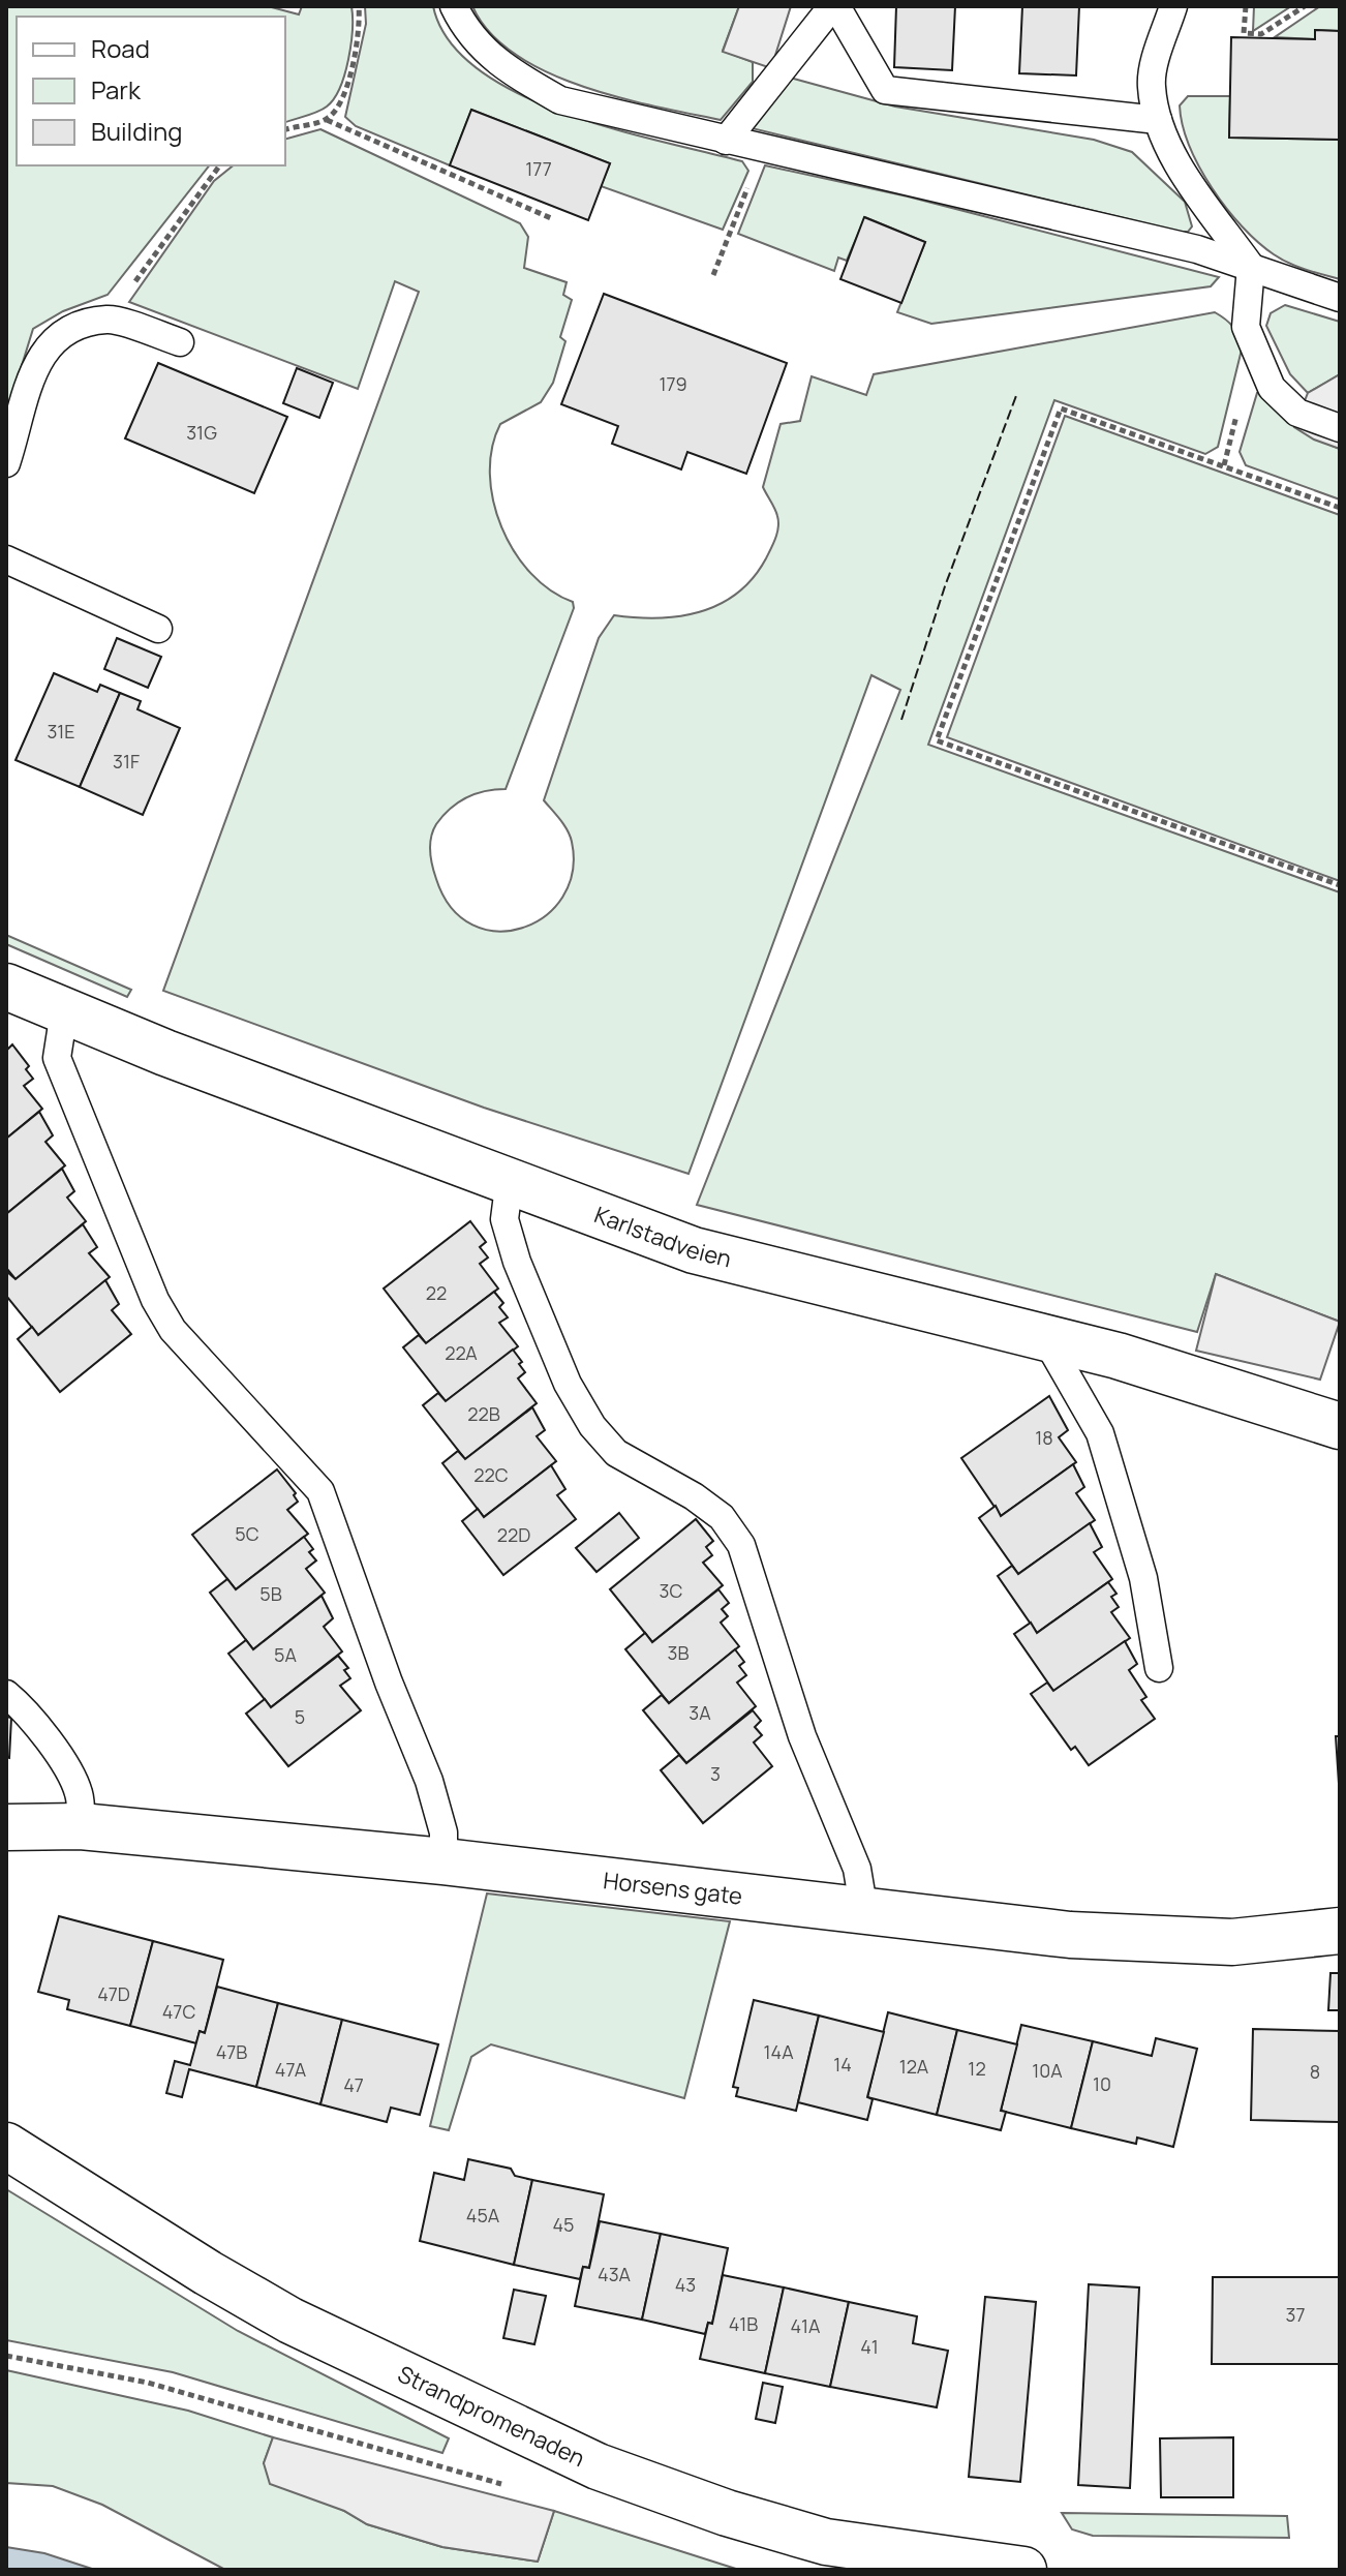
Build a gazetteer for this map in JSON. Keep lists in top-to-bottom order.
{
  "streets": {
    "street": ["Karlstadveien", "Horsens gate", "Strandpromenaden"]
  },
  "house_numbers": [
    "177",
    "179",
    "31G",
    "31E",
    "31F",
    "22",
    "22A",
    "22B",
    "18",
    "22C",
    "5C",
    "22D",
    "3C",
    "5B",
    "3B",
    "5A",
    "3A",
    "5",
    "3",
    "47D",
    "47C",
    "47B",
    "14A",
    "14",
    "12A",
    "12",
    "47A",
    "10A",
    "8",
    "10",
    "47",
    "45A",
    "45",
    "43A",
    "43",
    "37",
    "41B",
    "41A",
    "41"
  ],
  "legend": ["Road", "Park", "Building"]
}
